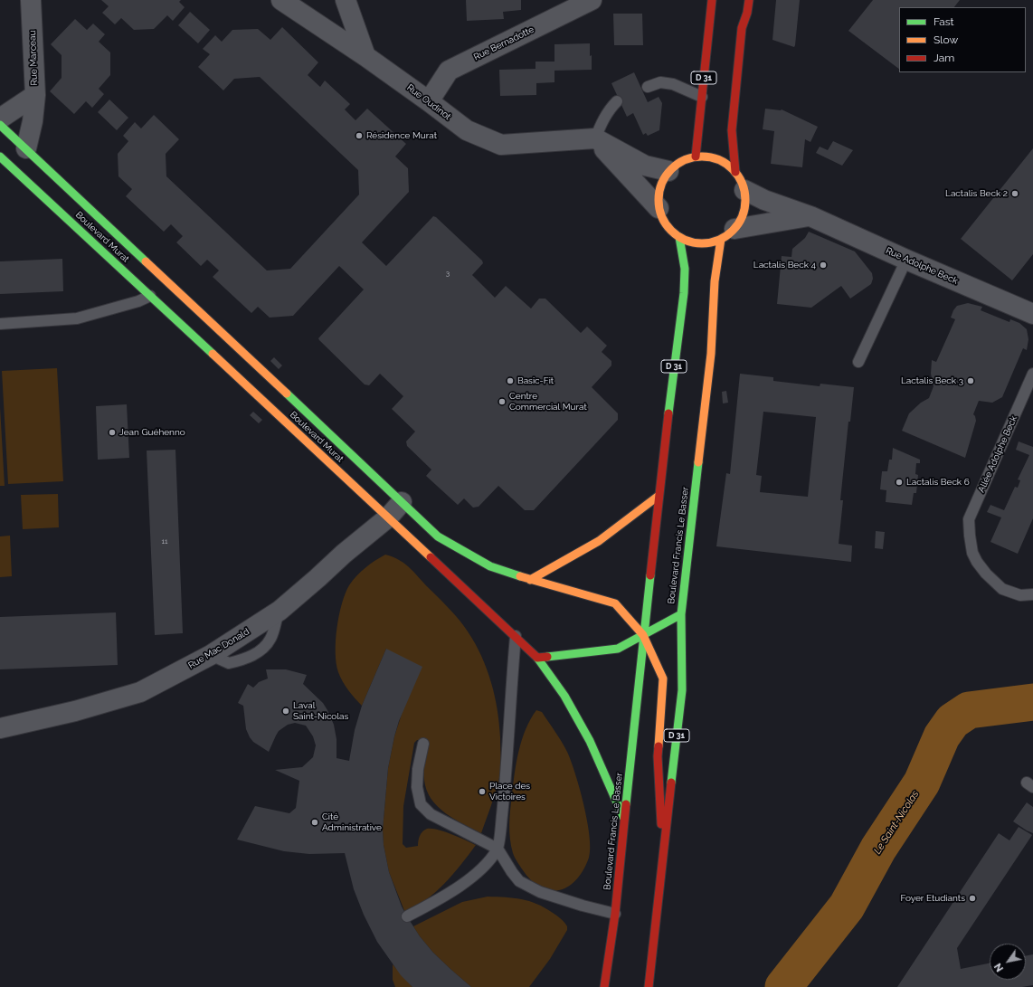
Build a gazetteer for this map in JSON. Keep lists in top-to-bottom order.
{
  "streets": {
    "main road": ["D 31", "Boulevard Murat", "Boulevard Francis Le Basser"],
    "street": [
      "Rue Bernadotte",
      "Rue Marceau",
      "Rue Oudinot",
      "Rue Adolphe Beck",
      "Rue Mac Donald"
    ],
    "lane": ["Allée Adolphe Beck"]
  },
  "crossings": [
    ["Rue Bernadotte", "Rue Oudinot"],
    ["D 31", "Rue Adolphe Beck"],
    ["D 31", "Boulevard Francis Le Basser"],
    ["Boulevard Murat", "Boulevard Francis Le Basser"],
    ["Boulevard Murat", "Rue Mac Donald"],
    ["Rue Adolphe Beck", "Boulevard Francis Le Basser"]
  ],
  "water": ["Le Saint-Nicolas"],
  "places": [
    "Résidence Murat",
    "Lactalis Beck 2",
    "Lactalis Beck 4",
    "Basic-Fit",
    "Lactalis Beck 3",
    "Centre Commercial Murat",
    "Jean Guéhenno",
    "Lactalis Beck 6",
    "Laval Saint-Nicolas",
    "Place des Victoires",
    "Cité Administrative",
    "Foyer Etudiants"
  ],
  "house_numbers": ["3", "11"],
  "legend": ["Fast", "Slow", "Jam"],
  "north": "bottom left"
}
